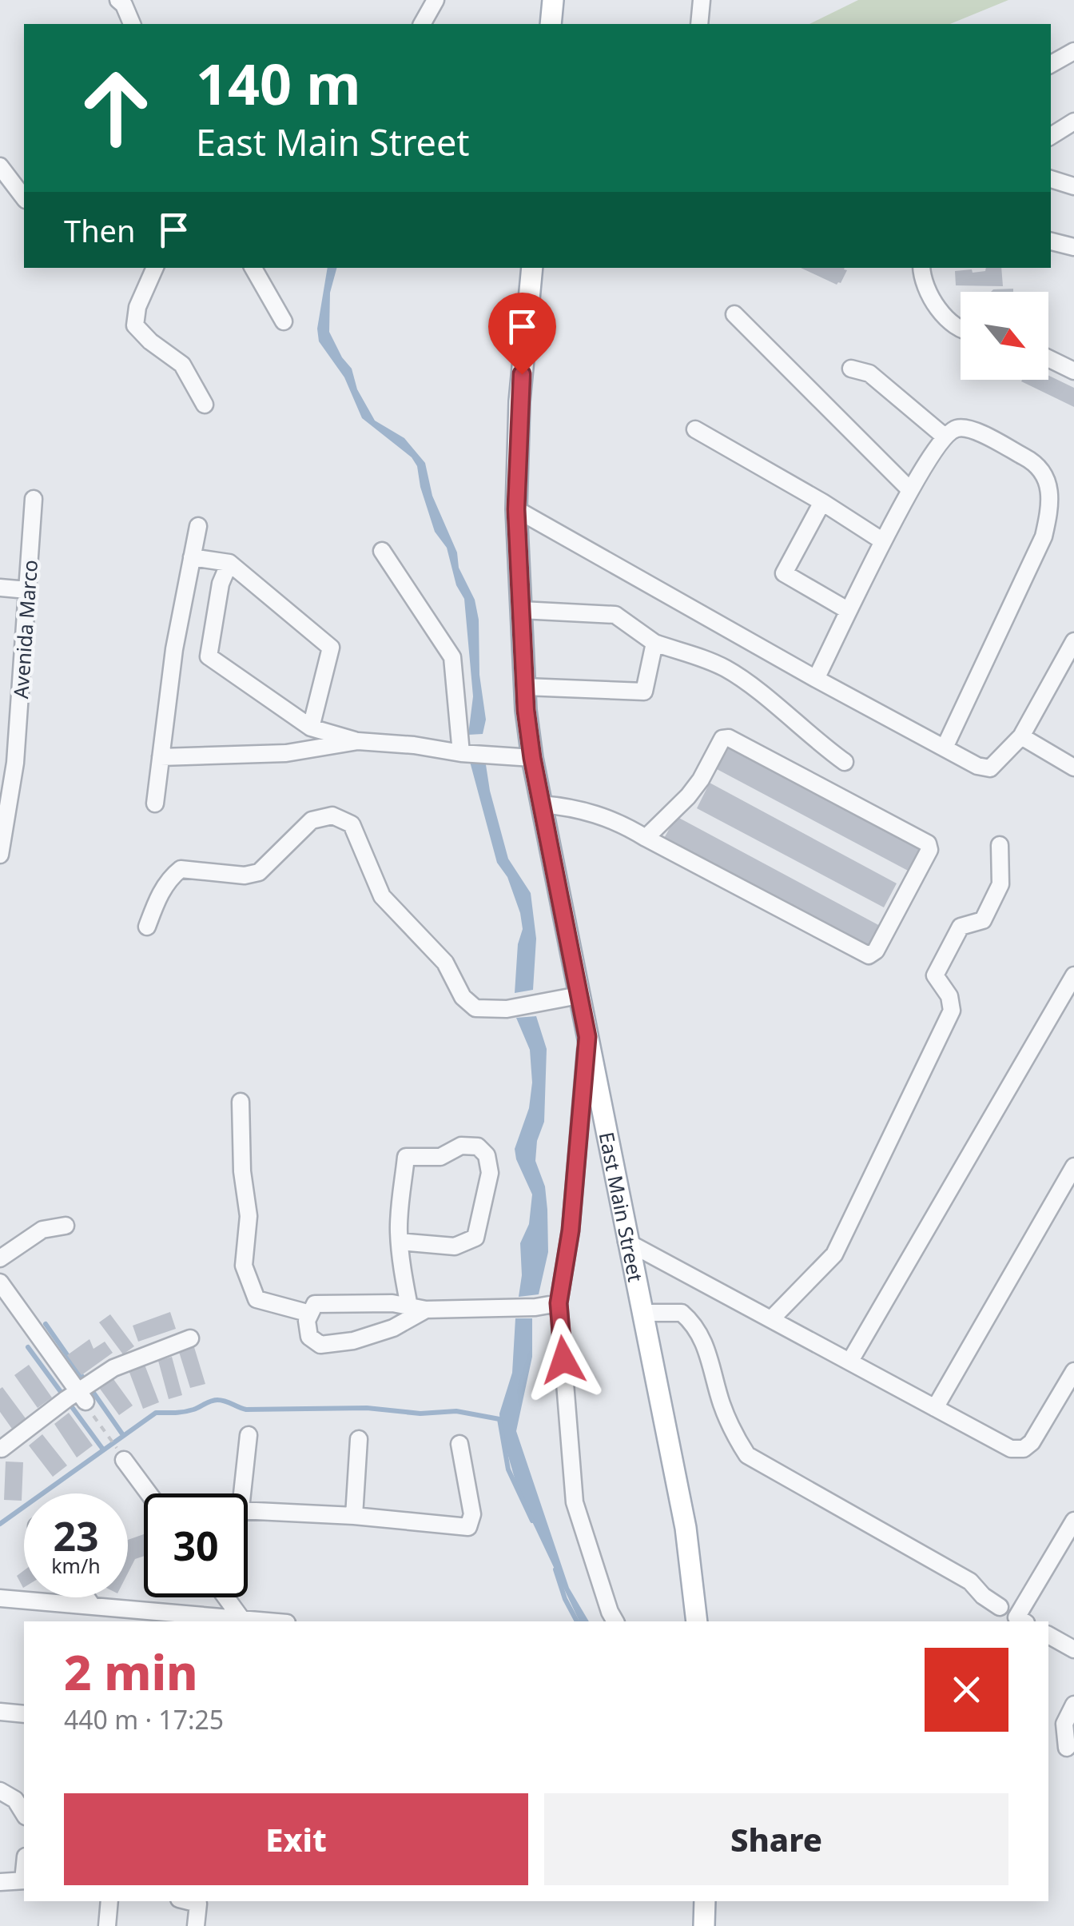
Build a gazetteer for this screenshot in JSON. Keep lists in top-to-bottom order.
{
  "streets": {
    "main road": ["East Main Street"],
    "street": ["Avenida Marco"]
  },
  "north": "bottom right",
  "page": {
    "turn": ["140 m", "East Main Street"],
    "then": "Then",
    "speed": "23 km/h",
    "limit": "30",
    "heading": ["2 min", "440 m · 17:25"],
    "buttons": ["Exit", "Share"]
  }
}
